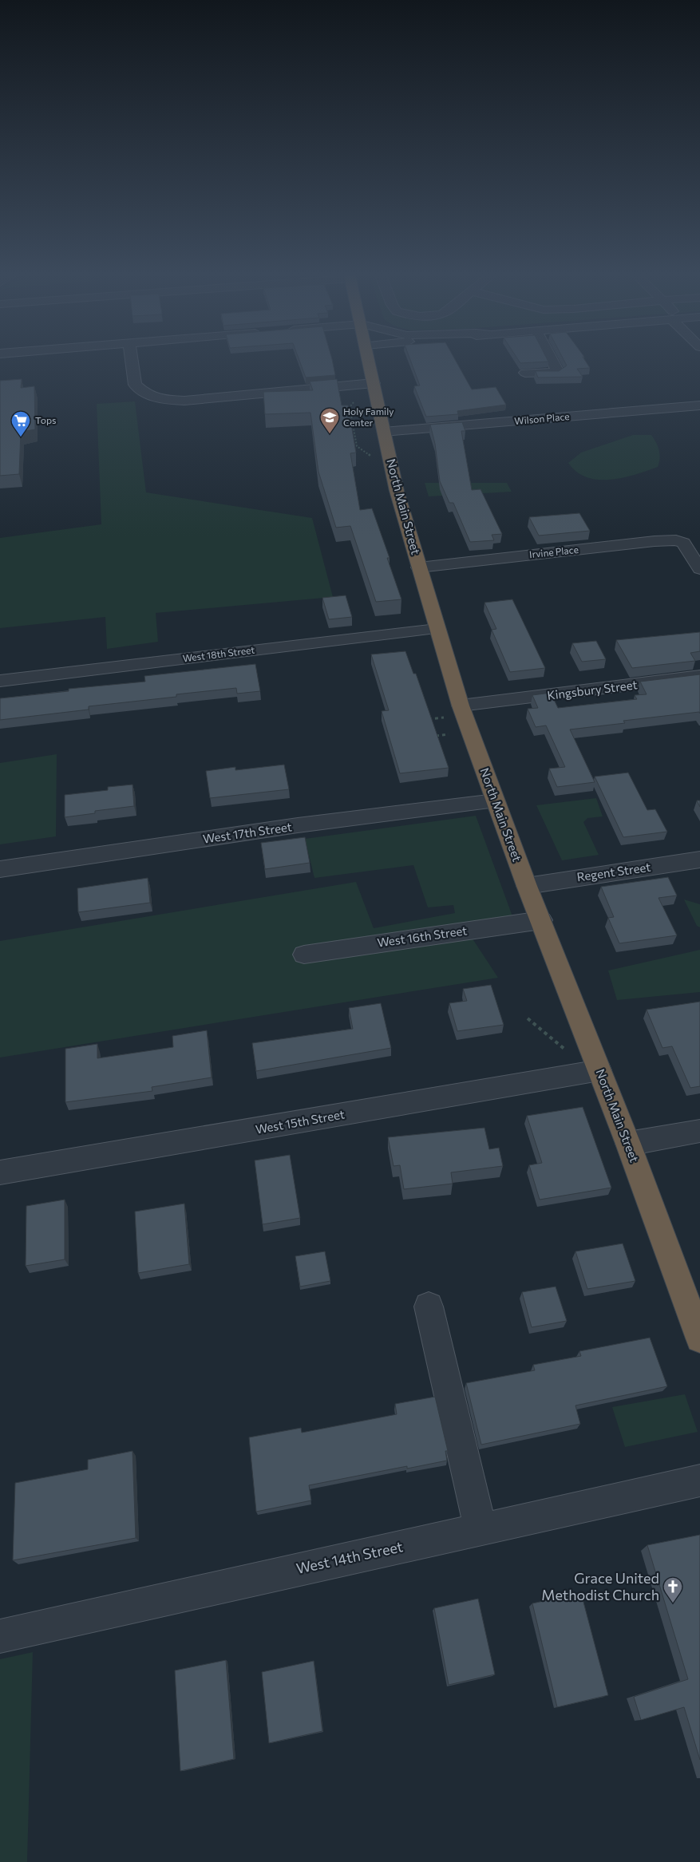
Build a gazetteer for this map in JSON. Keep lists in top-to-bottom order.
{
  "streets": {
    "highway": ["North Main Street"],
    "street": [
      "Wilson Place",
      "Irvine Place",
      "West 18th Street",
      "Kingsbury Street",
      "West 17th Street",
      "Regent Street",
      "West 16th Street",
      "West 15th Street",
      "West 14th Street"
    ]
  },
  "crossings": [
    ["Wilson Place", "North Main Street"],
    ["North Main Street", "Irvine Place"],
    ["North Main Street", "West 18th Street"],
    ["North Main Street", "Kingsbury Street"],
    ["North Main Street", "West 17th Street"],
    ["North Main Street", "Regent Street"],
    ["North Main Street", "West 16th Street"],
    ["North Main Street", "West 15th Street"]
  ],
  "places": {
    "school or university": ["Holy Family Center"],
    "supermarket": ["Tops"],
    "church": ["Grace United Methodist Church"]
  }
}
